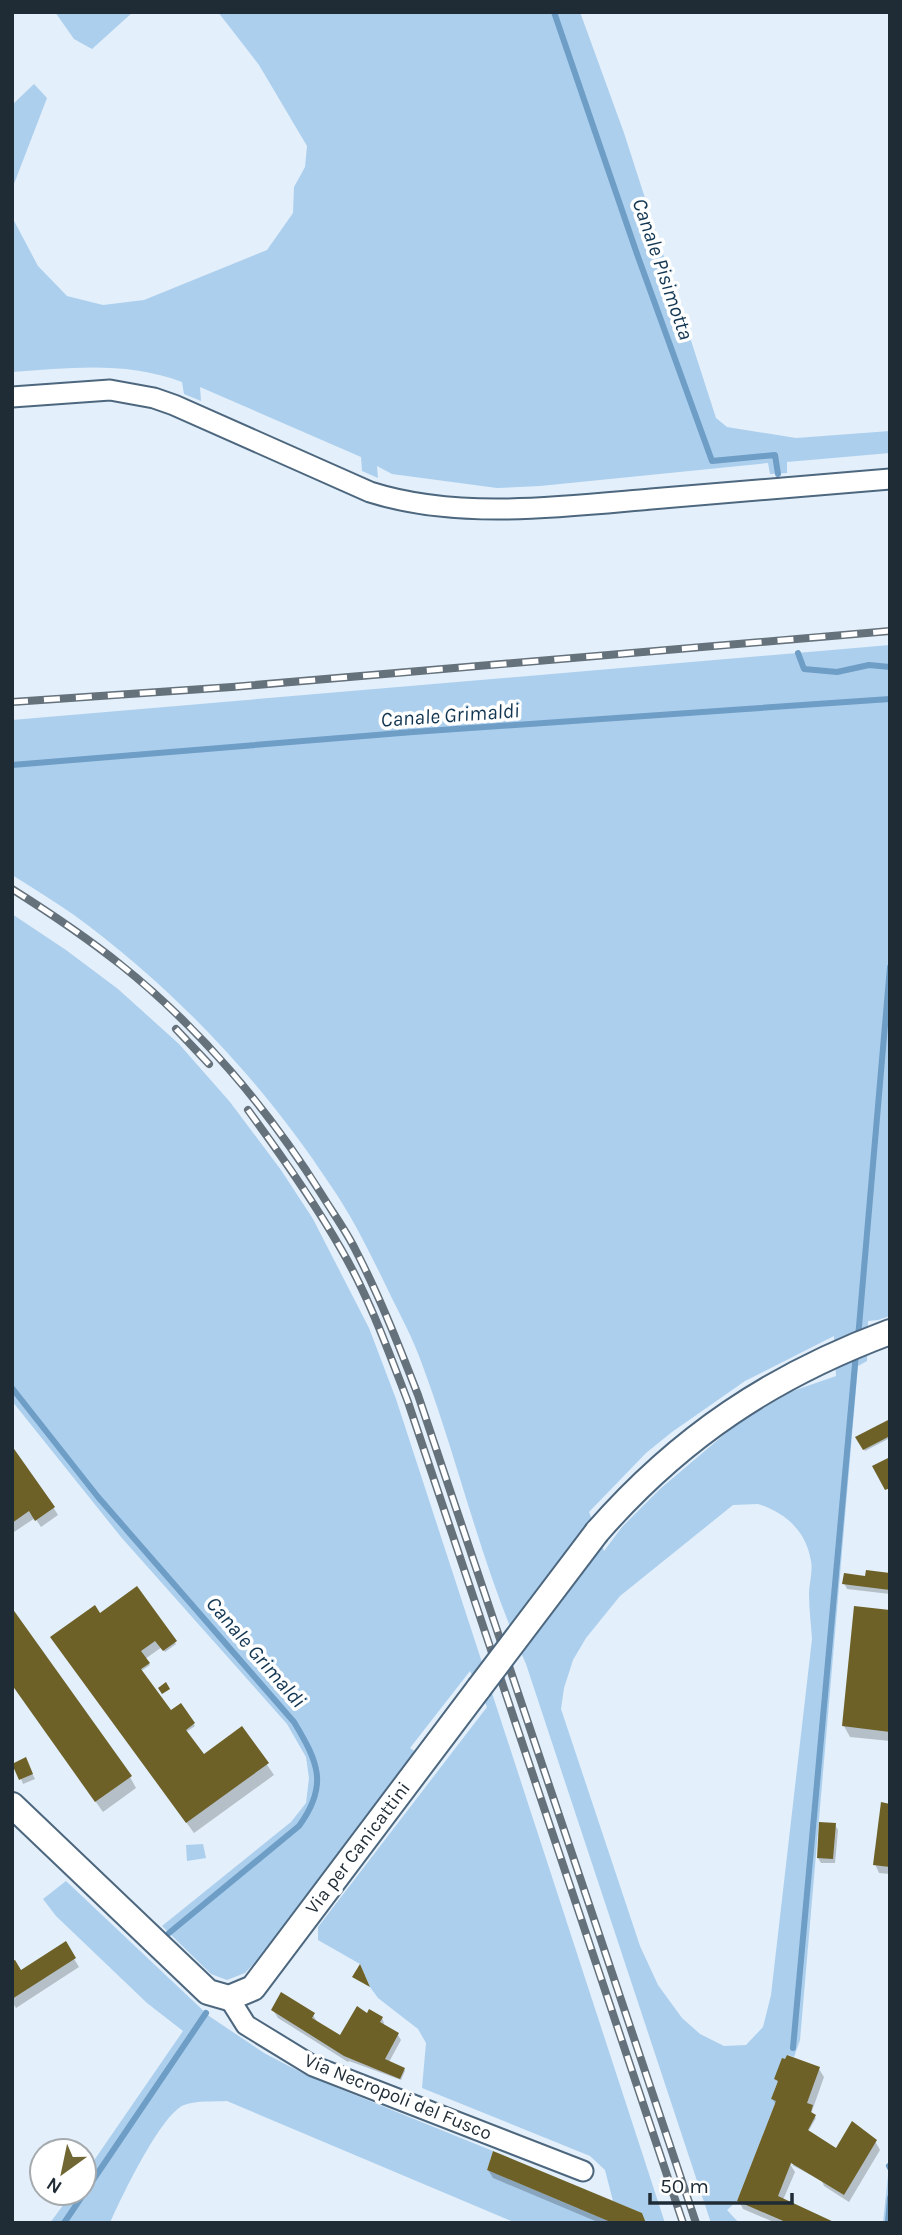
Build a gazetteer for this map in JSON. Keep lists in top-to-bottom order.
{
  "streets": {
    "main road": ["Via per Canicattini", "Via Necropoli del Fusco"]
  },
  "crossings": [
    ["Via per Canicattini", "Via Necropoli del Fusco"]
  ],
  "water": ["Canale Pisimotta", "Canale Grimaldi"],
  "scale_bar": "50 m",
  "north": "bottom left"
}
